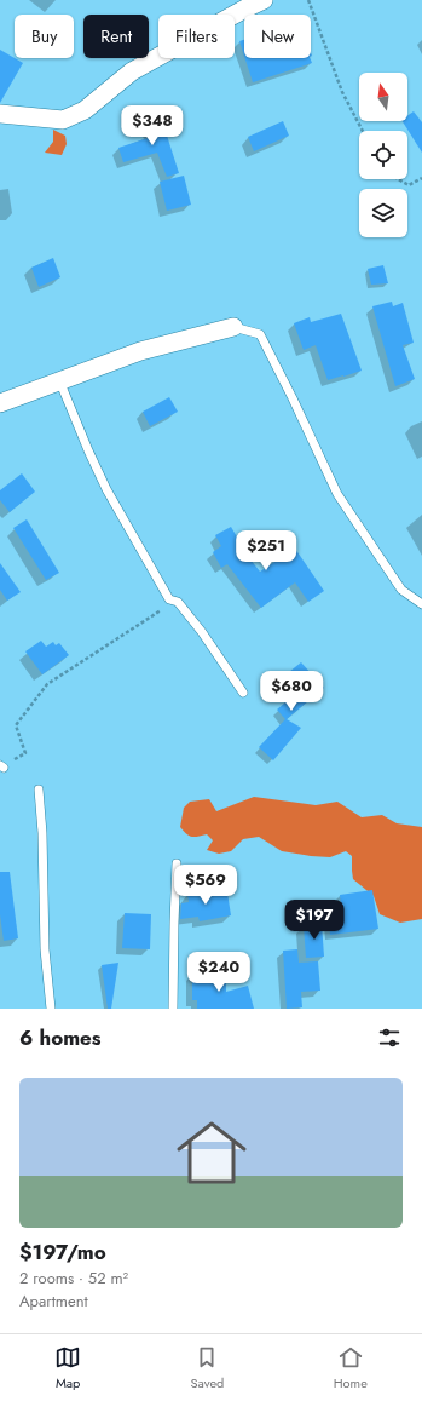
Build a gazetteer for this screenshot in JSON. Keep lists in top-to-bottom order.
{
  "north": "top",
  "page": {
    "chip": [
      "Buy",
      "Rent",
      "Filters",
      "New"
    ],
    "price": [
      "$348",
      "$251",
      "$680",
      "$569",
      "$197",
      "$240"
    ],
    "heading": "6 homes",
    "list": [
      {
        "name": "$197/mo",
        "note": "2 rooms · 52 m² · Apartment"
      }
    ],
    "tabs": ["Map", "Saved", "Home"]
  }
}
